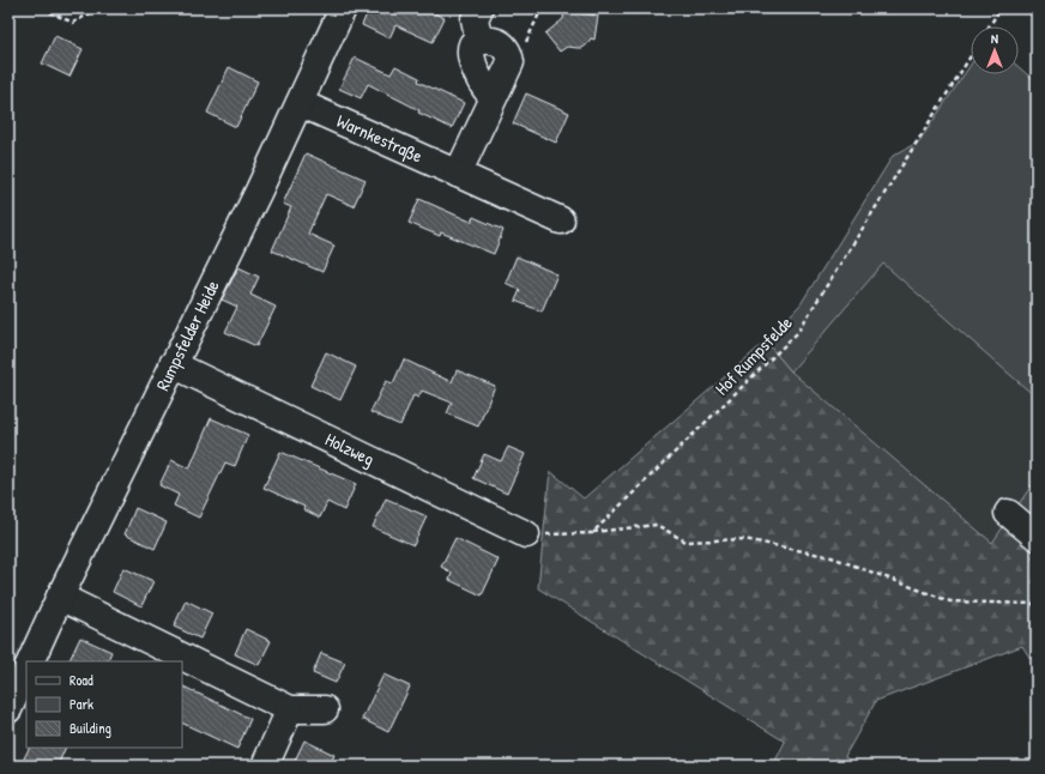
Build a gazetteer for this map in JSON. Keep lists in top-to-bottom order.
{
  "streets": {
    "street": ["Warnkestraße", "Rumpsfelder Heide", "Holzweg"],
    "path": ["Hof Rumpsfelde"]
  },
  "crossings": [
    ["Warnkestraße", "Rumpsfelder Heide"],
    ["Rumpsfelder Heide", "Holzweg"]
  ],
  "legend": ["Road", "Park", "Building"],
  "north": "top"
}
